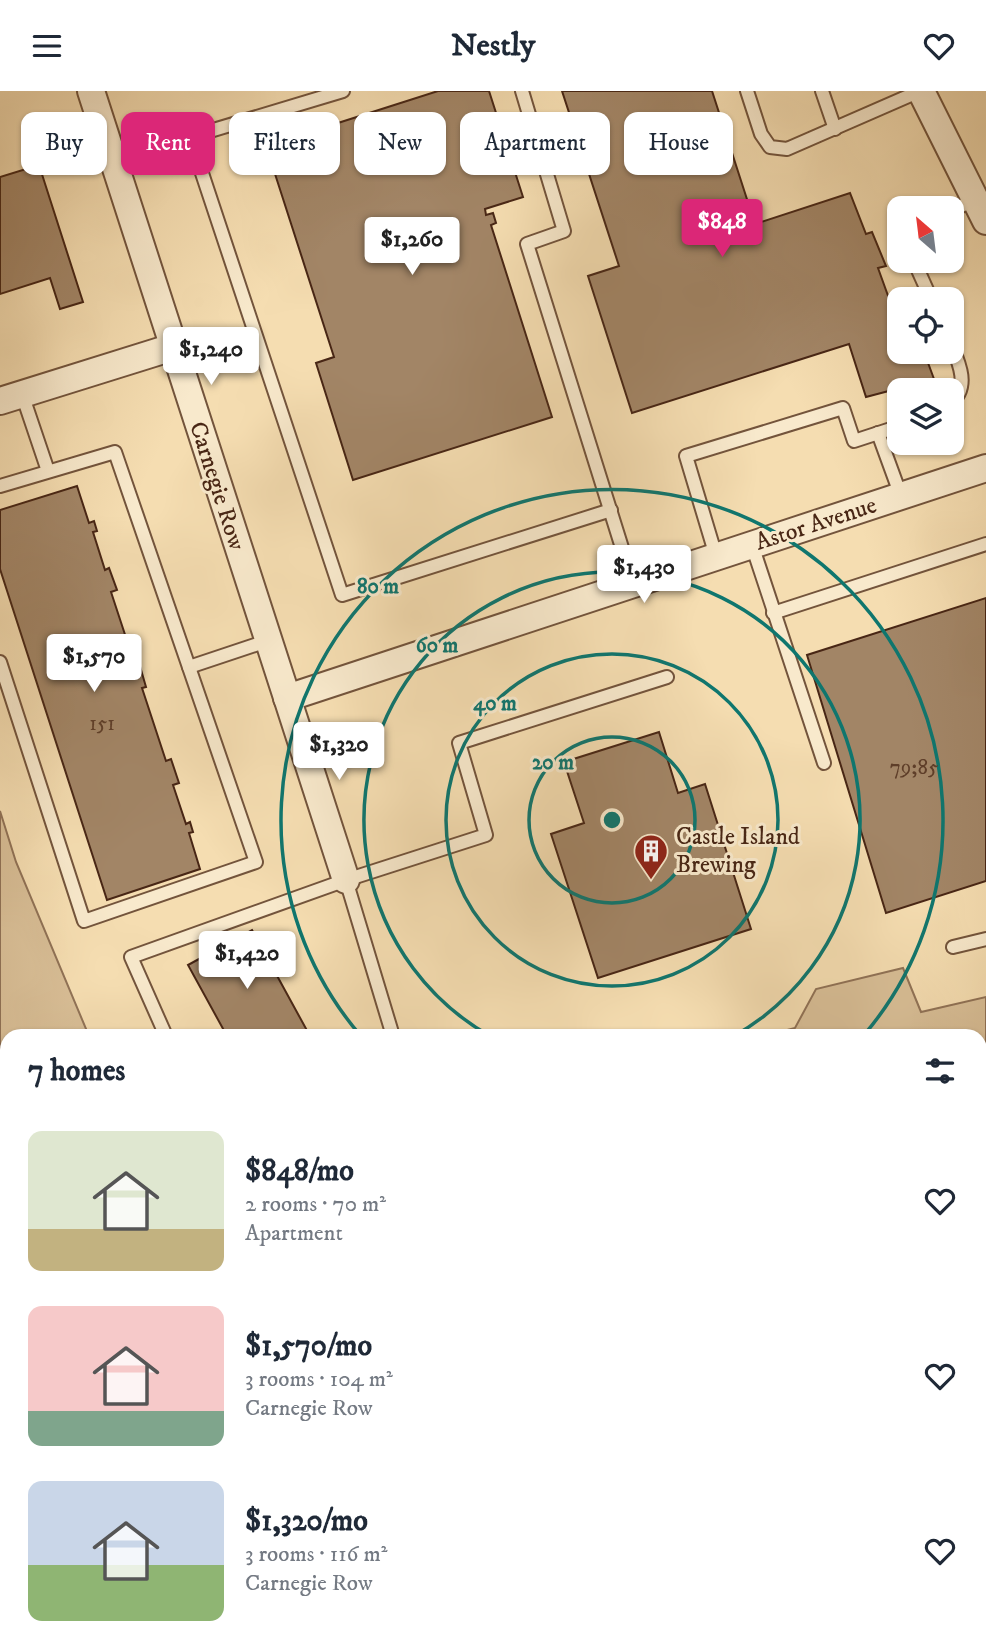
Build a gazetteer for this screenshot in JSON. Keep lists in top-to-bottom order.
{
  "streets": {
    "street": ["Carnegie Row", "Astor Avenue"]
  },
  "crossings": [
    ["Carnegie Row", "Astor Avenue"]
  ],
  "places": {
    "building": ["Castle Island Brewing"]
  },
  "house_numbers": ["151", "79;85"],
  "north": "top left",
  "page": {
    "header": "Nestly",
    "chip": [
      "Buy",
      "Rent",
      "Filters",
      "New",
      "Apartment",
      "House"
    ],
    "price": [
      "$848",
      "$1,260",
      "$1,240",
      "$1,430",
      "$1,570",
      "$1,320",
      "$1,420"
    ],
    "heading": "7 homes",
    "list": [
      {
        "name": "$848/mo",
        "note": "2 rooms · 70 m² · Apartment"
      },
      {
        "name": "$1,570/mo",
        "note": "3 rooms · 104 m² · Carnegie Row"
      },
      {
        "name": "$1,320/mo",
        "note": "3 rooms · 116 m² · Carnegie Row"
      }
    ]
  },
  "rings": [
    "80 m",
    "60 m",
    "40 m",
    "20 m"
  ]
}
